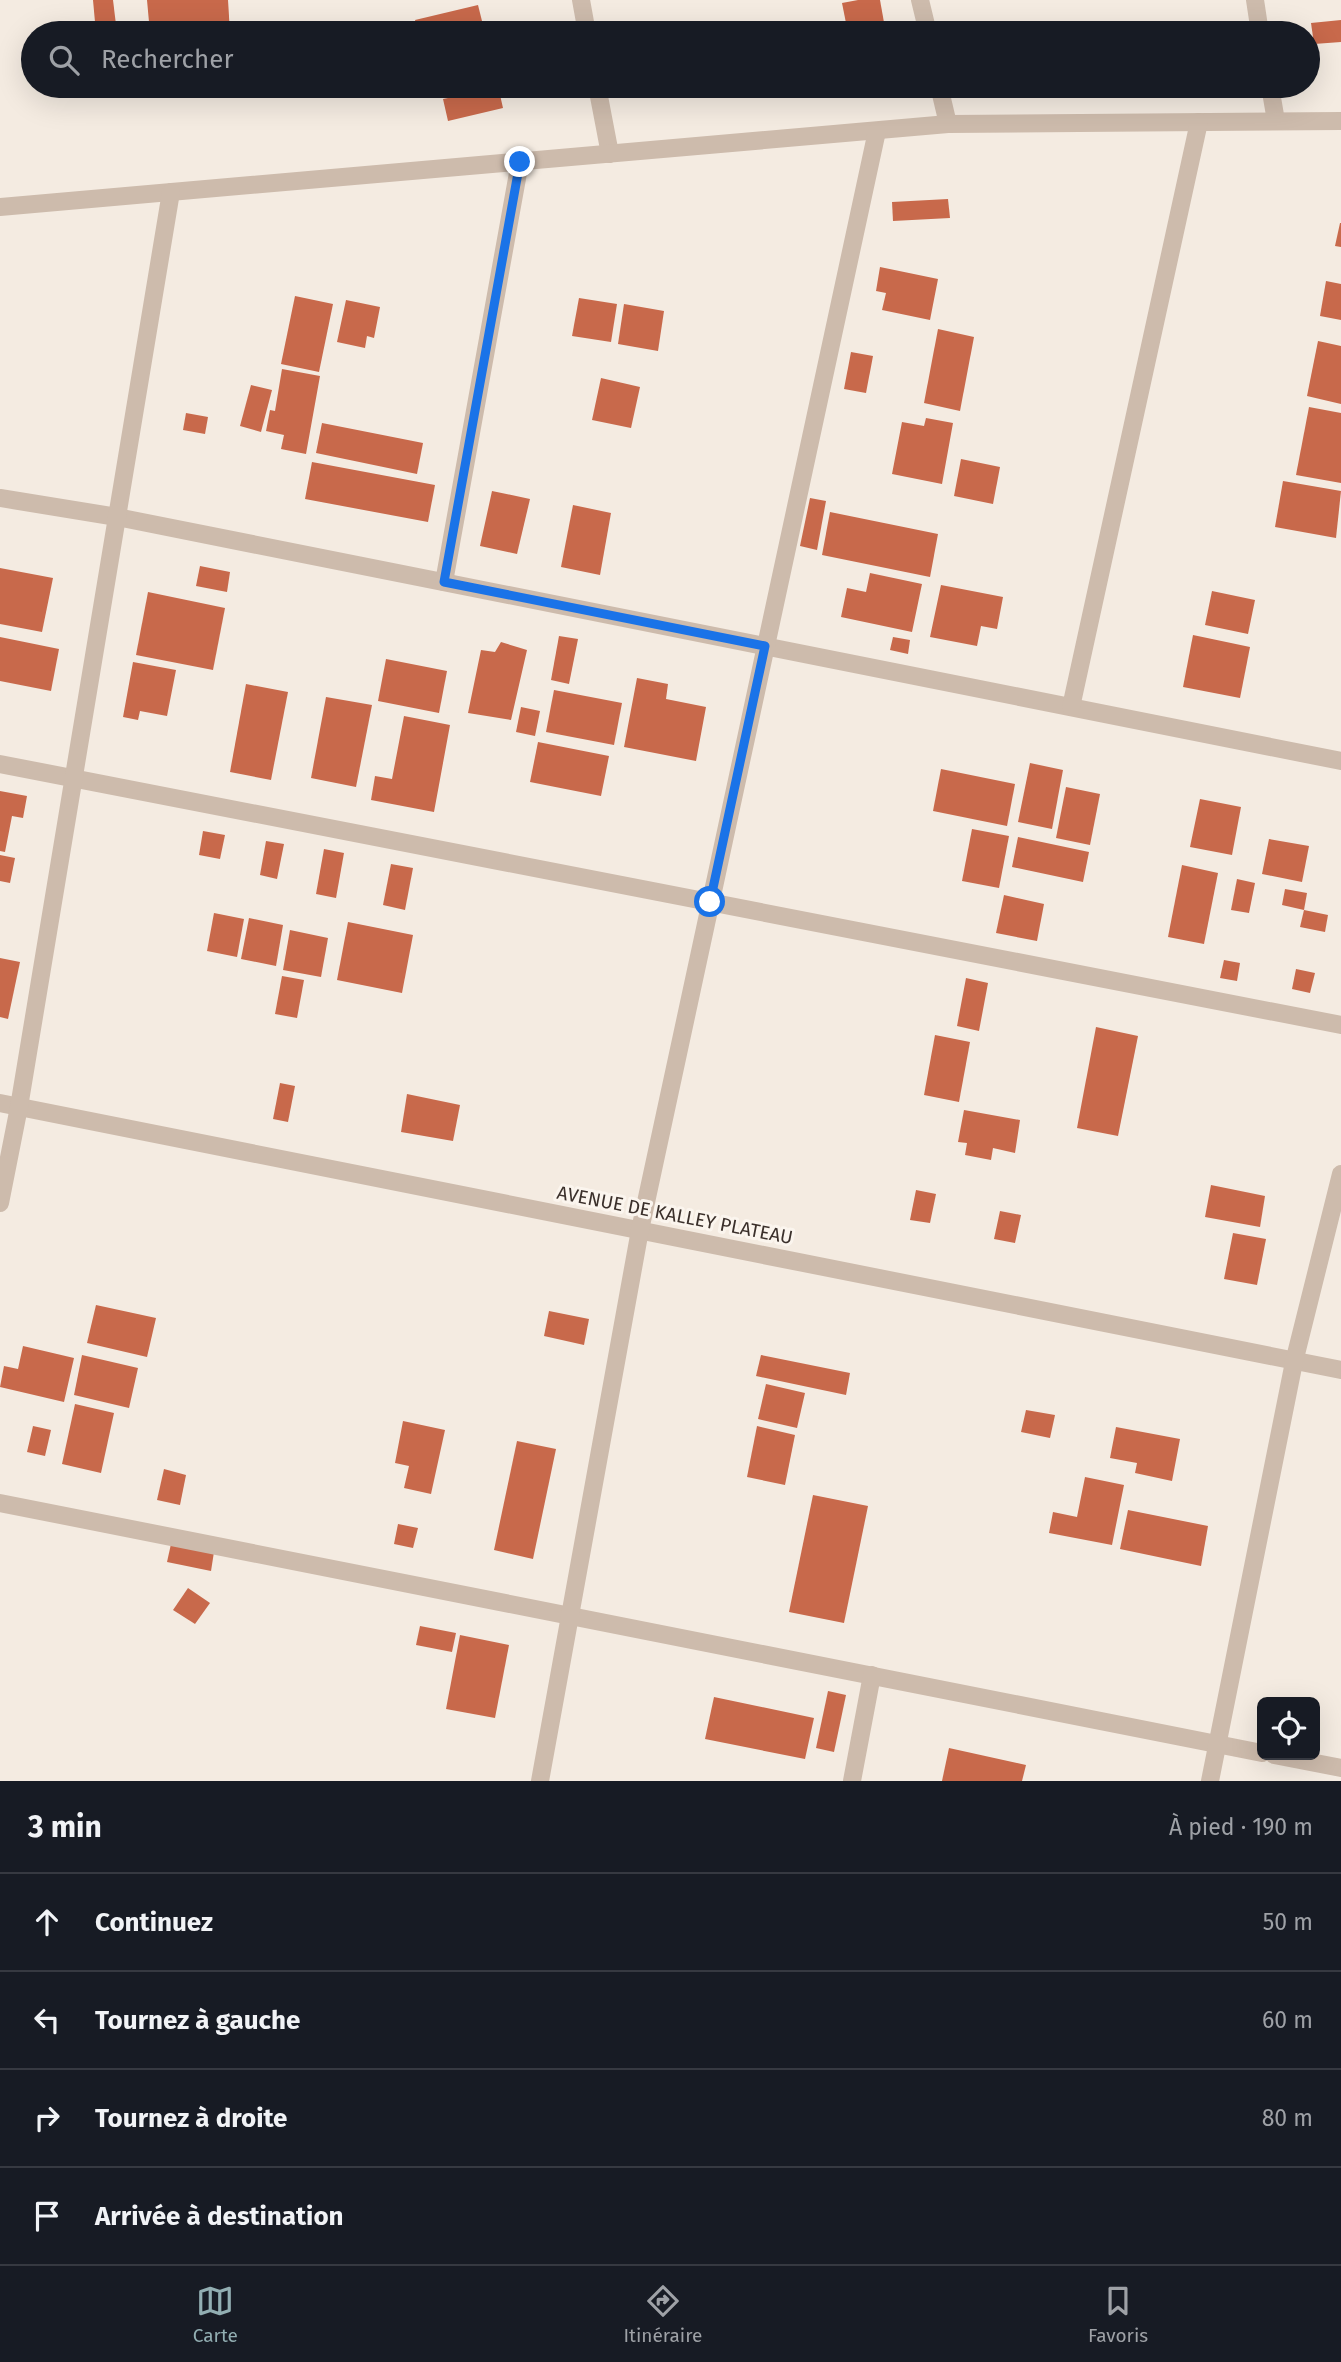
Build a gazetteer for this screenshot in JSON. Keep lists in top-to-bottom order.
{
  "streets": {
    "street": ["AVENUE DE KALLEY PLATEAU"]
  },
  "page": {
    "search": "Rechercher",
    "heading": ["3 min", "À pied · 190 m"],
    "list": [
      ["Continuez", "50 m"],
      ["Tournez à gauche", "60 m"],
      ["Tournez à droite", "80 m"],
      "Arrivée à destination"
    ],
    "nav": ["Carte", "Itinéraire", "Favoris"]
  }
}
